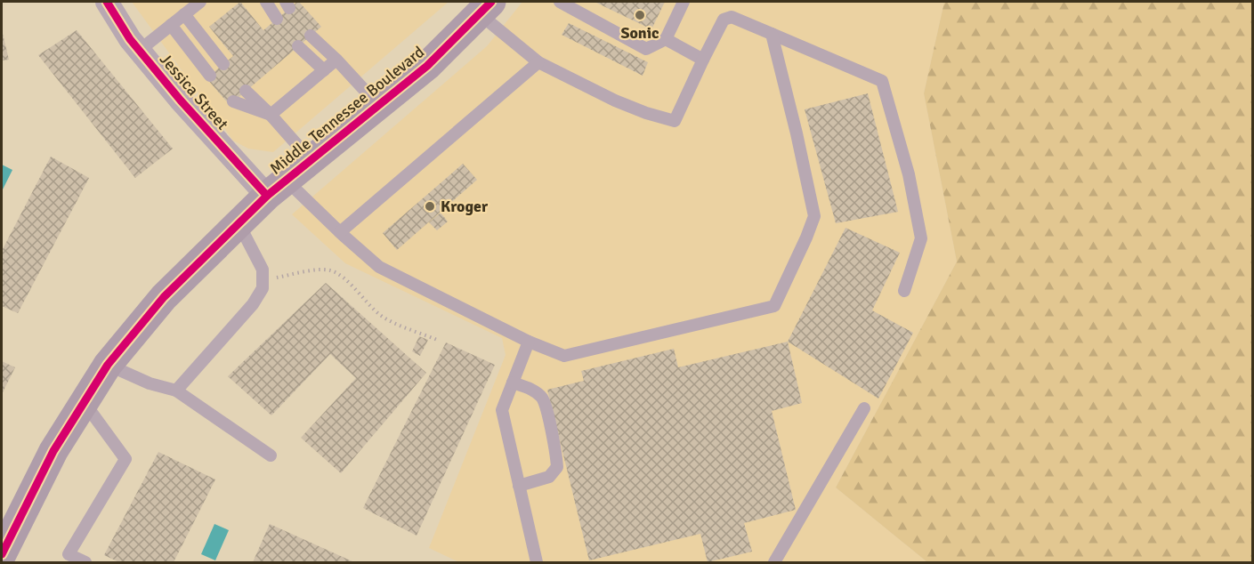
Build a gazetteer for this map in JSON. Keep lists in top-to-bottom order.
{
  "streets": {
    "main road": ["Middle Tennessee Boulevard"],
    "street": ["Jessica Street"]
  },
  "crossings": [
    ["Jessica Street", "Middle Tennessee Boulevard"]
  ],
  "places": ["Sonic", "Kroger"]
}
